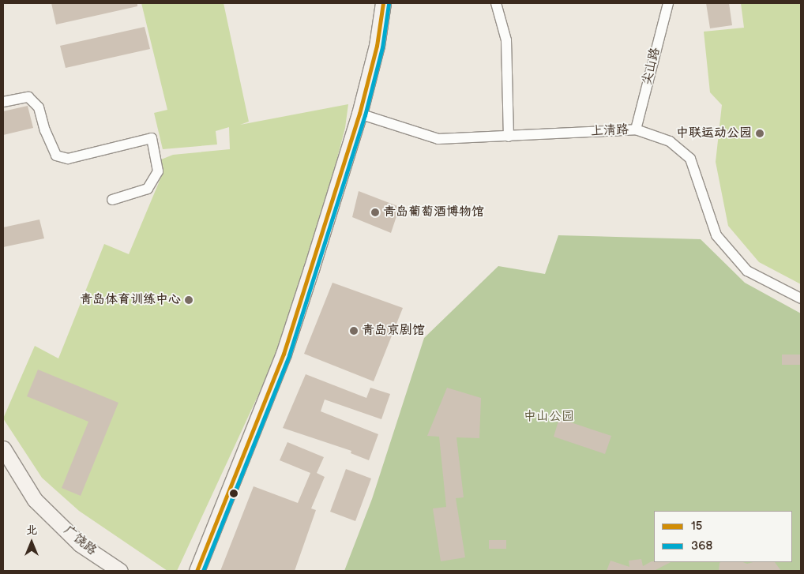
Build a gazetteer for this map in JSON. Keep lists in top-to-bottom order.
{
  "streets": {
    "main road": ["广饶路"],
    "street": ["尖山路", "上清路"]
  },
  "crossings": [
    ["尖山路", "上清路"]
  ],
  "parks": ["中山公园"],
  "places": [
    "中联运动公园",
    "青岛葡萄酒博物馆",
    "青岛体育训练中心",
    "青岛京剧馆"
  ],
  "lines": ["transit line 15", "transit line 368"],
  "legend": ["15", "368"],
  "north": "top"
}
